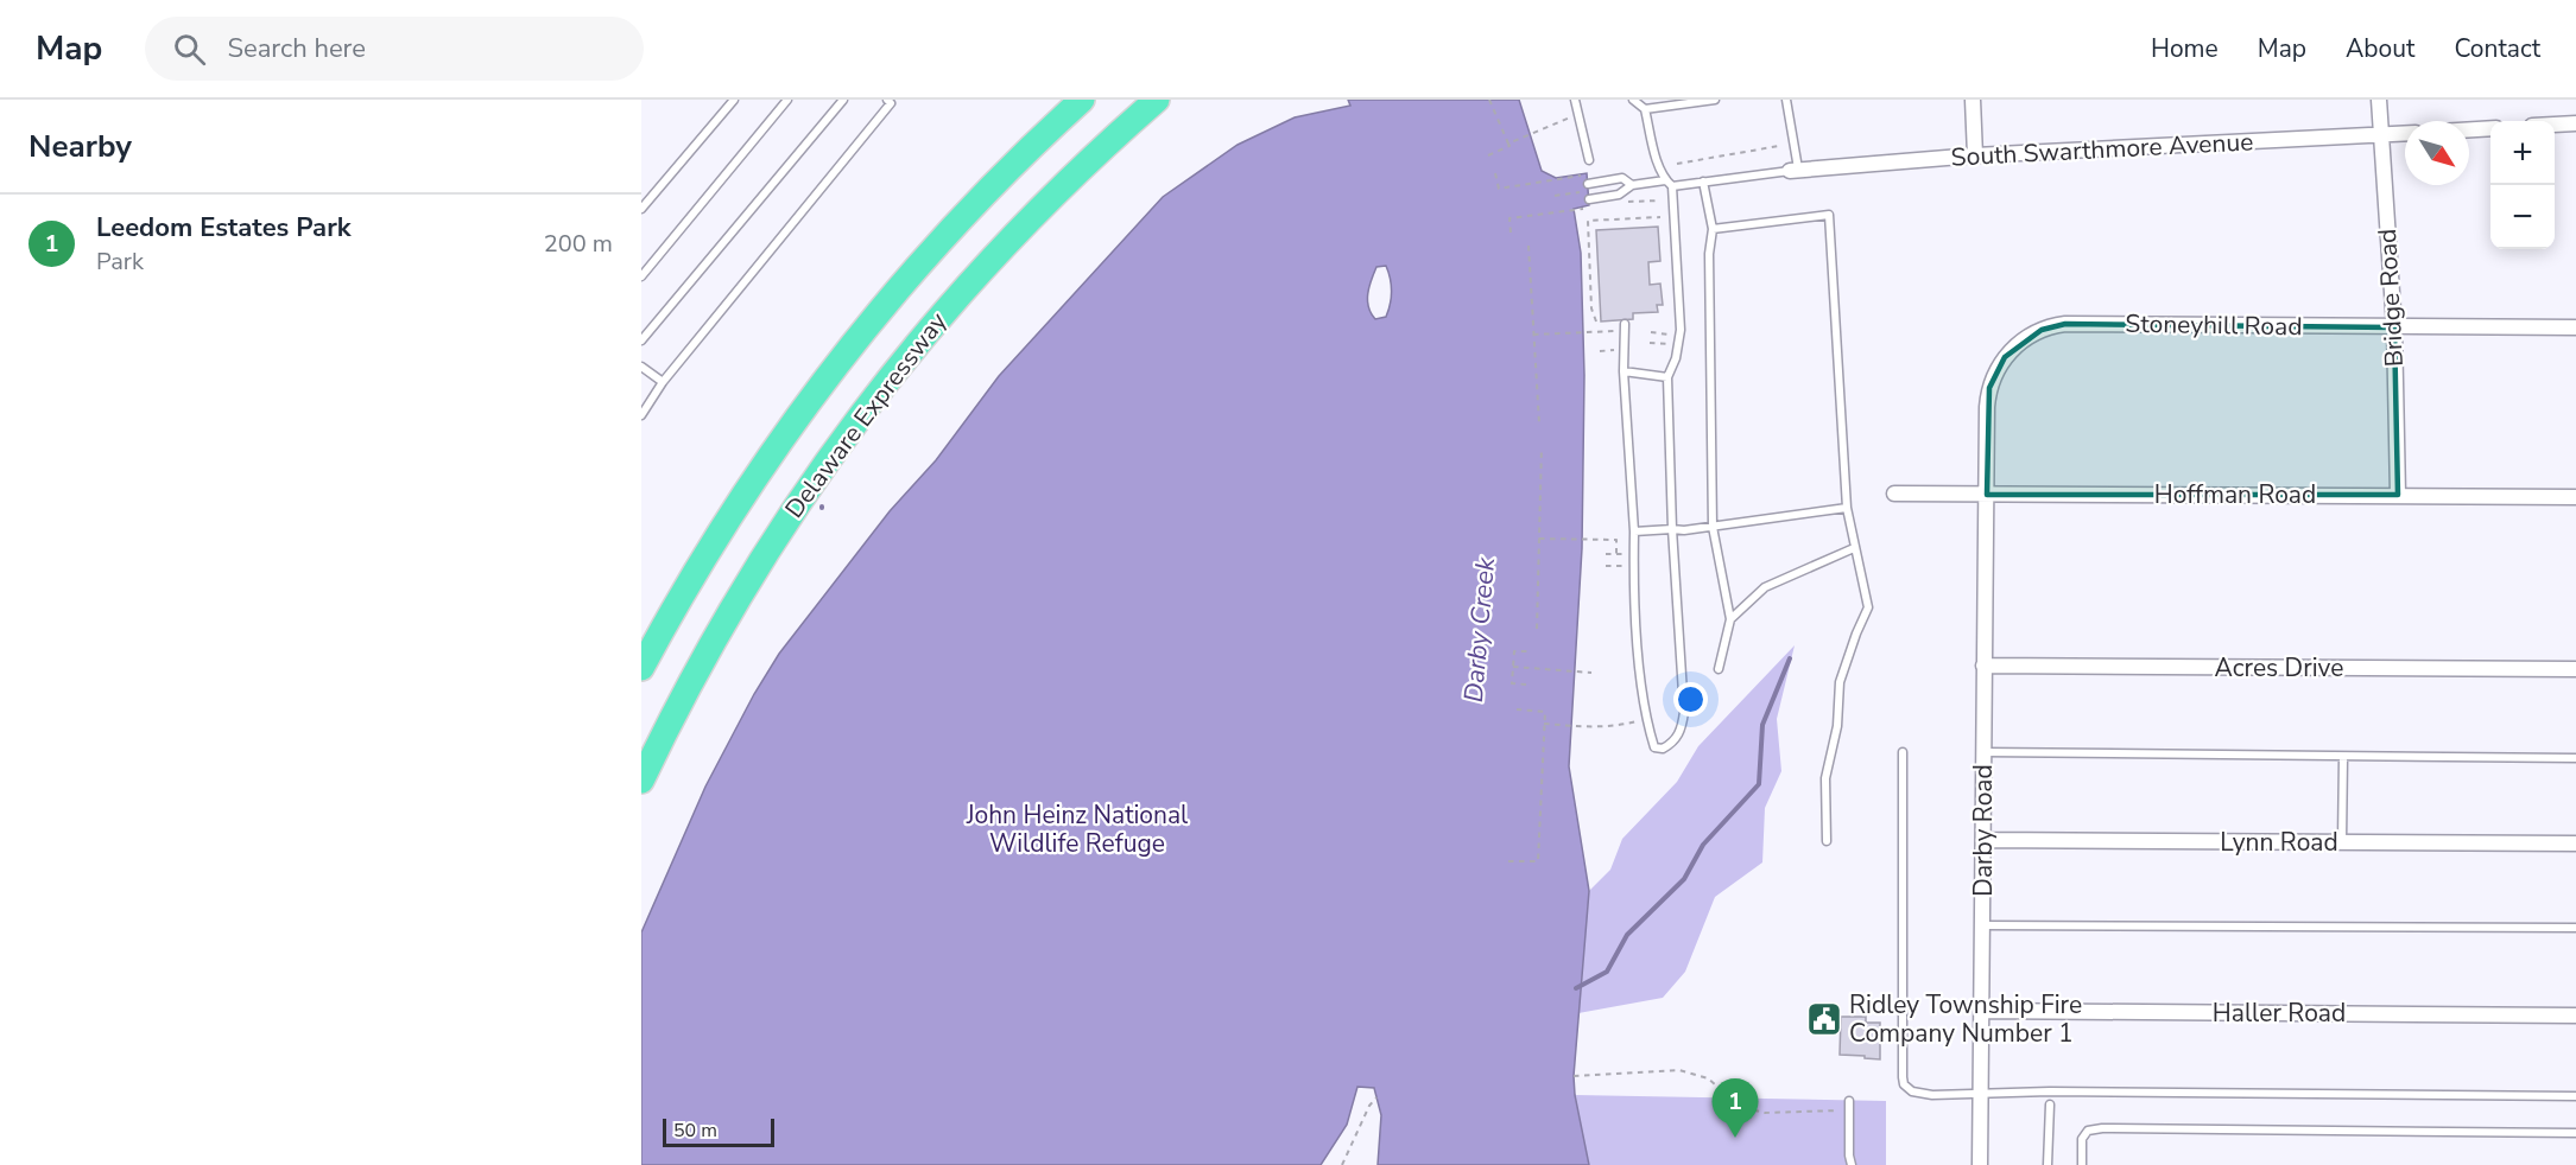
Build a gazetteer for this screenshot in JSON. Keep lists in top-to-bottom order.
{
  "streets": {
    "highway": ["Delaware Expressway"],
    "street": [
      "South Swarthmore Avenue",
      "Bridge Road",
      "Stoneyhill Road",
      "Hoffman Road",
      "Acres Drive",
      "Darby Road",
      "Lynn Road",
      "Haller Road"
    ]
  },
  "crossings": [
    ["South Swarthmore Avenue", "Bridge Road"],
    ["Bridge Road", "Stoneyhill Road"],
    ["Bridge Road", "Hoffman Road"],
    ["Stoneyhill Road", "Hoffman Road"],
    ["Stoneyhill Road", "Darby Road"],
    ["Hoffman Road", "Darby Road"],
    ["Acres Drive", "Darby Road"],
    ["Darby Road", "Lynn Road"],
    ["Darby Road", "Haller Road"]
  ],
  "water": ["Darby Creek"],
  "parks": ["John Heinz National Wildlife Refuge"],
  "places": {
    "public building": ["Ridley Township Fire Company Number 1"]
  },
  "scale_bar": "50 m",
  "north": "bottom right",
  "page": {
    "header": "Map",
    "search": "Search here",
    "nav": [
      "Home",
      "Map",
      "About",
      "Contact"
    ],
    "heading": "Nearby",
    "map_buttons": ["+", "−"],
    "list": [
      {
        "mark": "1",
        "name": "Leedom Estates Park",
        "note": "Park",
        "value": "200 m"
      }
    ],
    "pins": "1",
    "scale": "50 m"
  }
}
